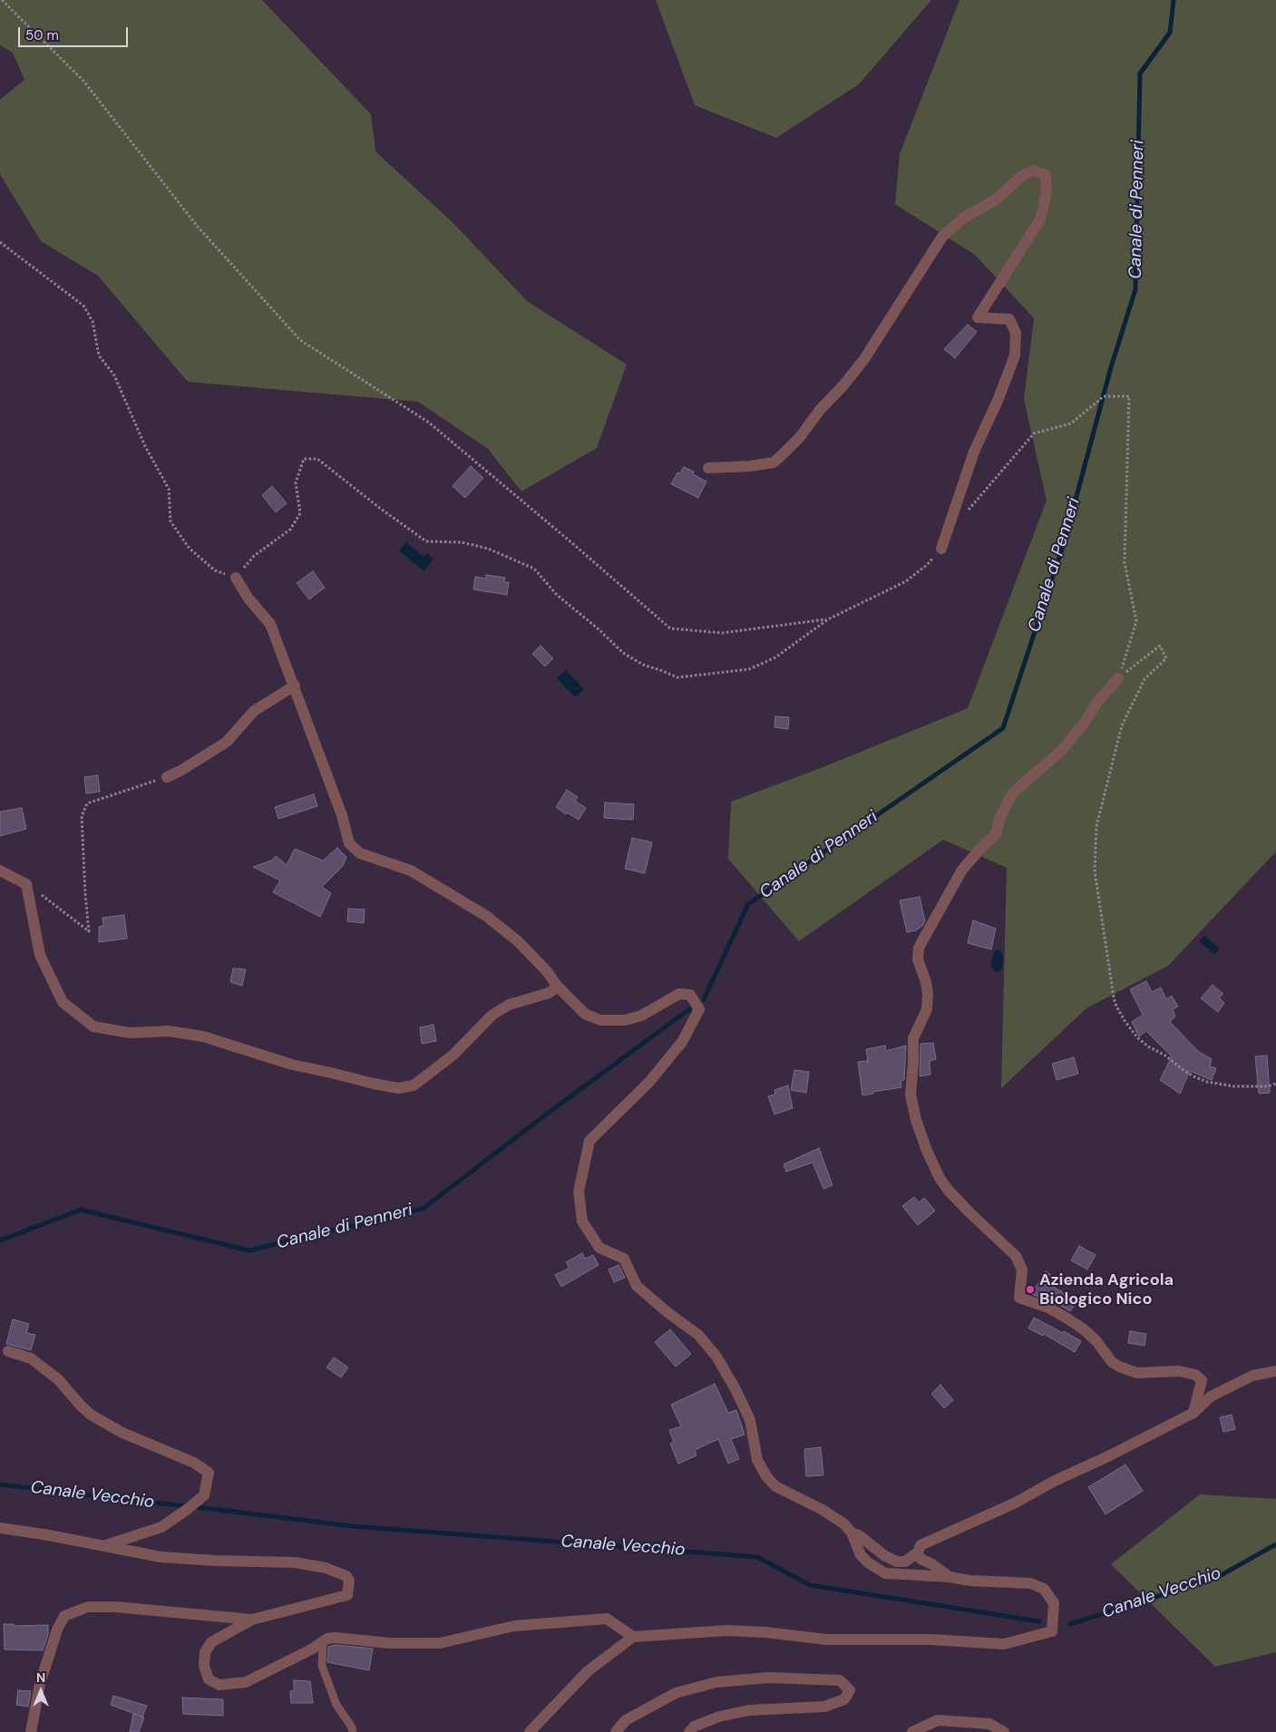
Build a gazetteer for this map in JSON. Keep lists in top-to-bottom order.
{
  "water": ["Canale di Penneri", "Canale Vecchio"],
  "places": ["Azienda Agricola Biologico Nico"],
  "scale_bar": "50 m",
  "north": "top"
}
